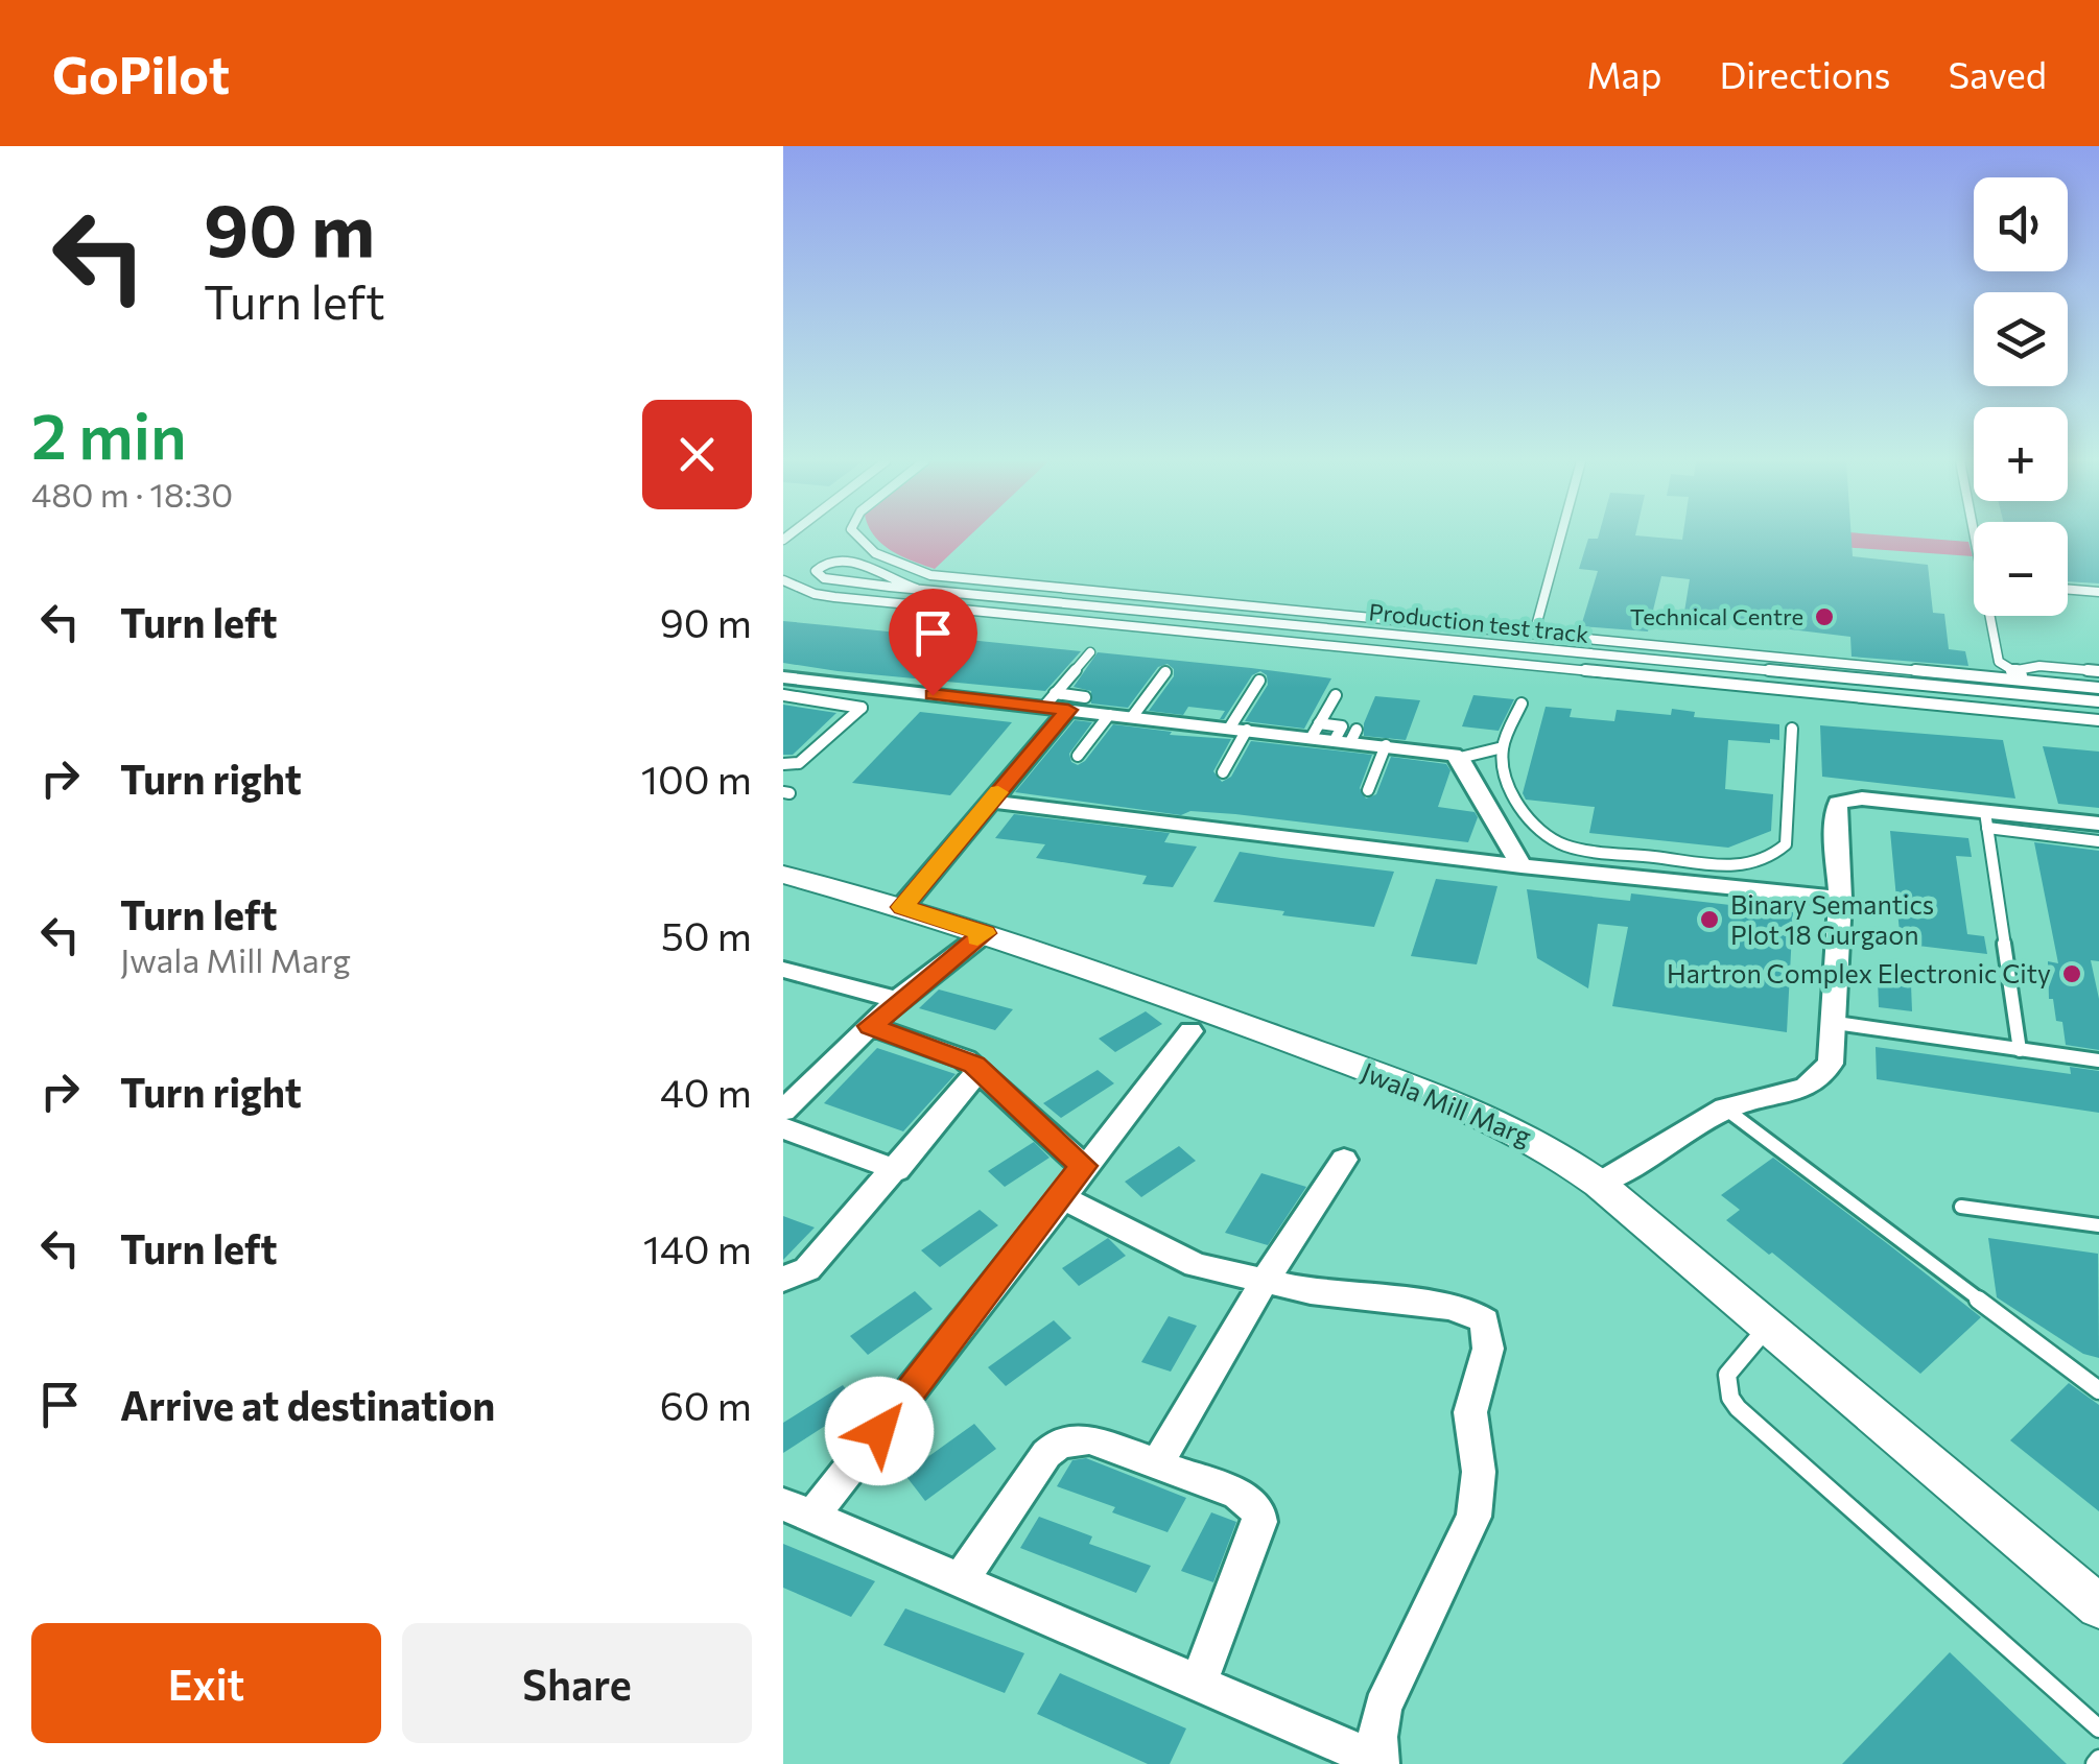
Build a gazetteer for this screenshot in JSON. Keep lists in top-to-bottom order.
{
  "streets": {
    "street": ["Jwala Mill Marg"],
    "lane": ["Production test track"]
  },
  "places": ["Technical Centre", "Binary Semantics Plot 18 Gurgaon", "Hartron Complex Electronic City"],
  "page": {
    "header": "GoPilot",
    "nav": ["Map", "Directions", "Saved"],
    "turn": ["90 m", "Turn left"],
    "map_buttons": ["+", "−"],
    "heading": ["2 min", "480 m · 18:30"],
    "list": [
      {
        "name": "Turn left",
        "value": "90 m"
      },
      {
        "name": "Turn right",
        "value": "100 m"
      },
      {
        "name": "Turn left",
        "note": "Jwala Mill Marg",
        "value": "50 m"
      },
      {
        "name": "Turn right",
        "value": "40 m"
      },
      {
        "name": "Turn left",
        "value": "140 m"
      },
      {
        "name": "Arrive at destination",
        "value": "60 m"
      }
    ],
    "buttons": ["Exit", "Share"]
  }
}
